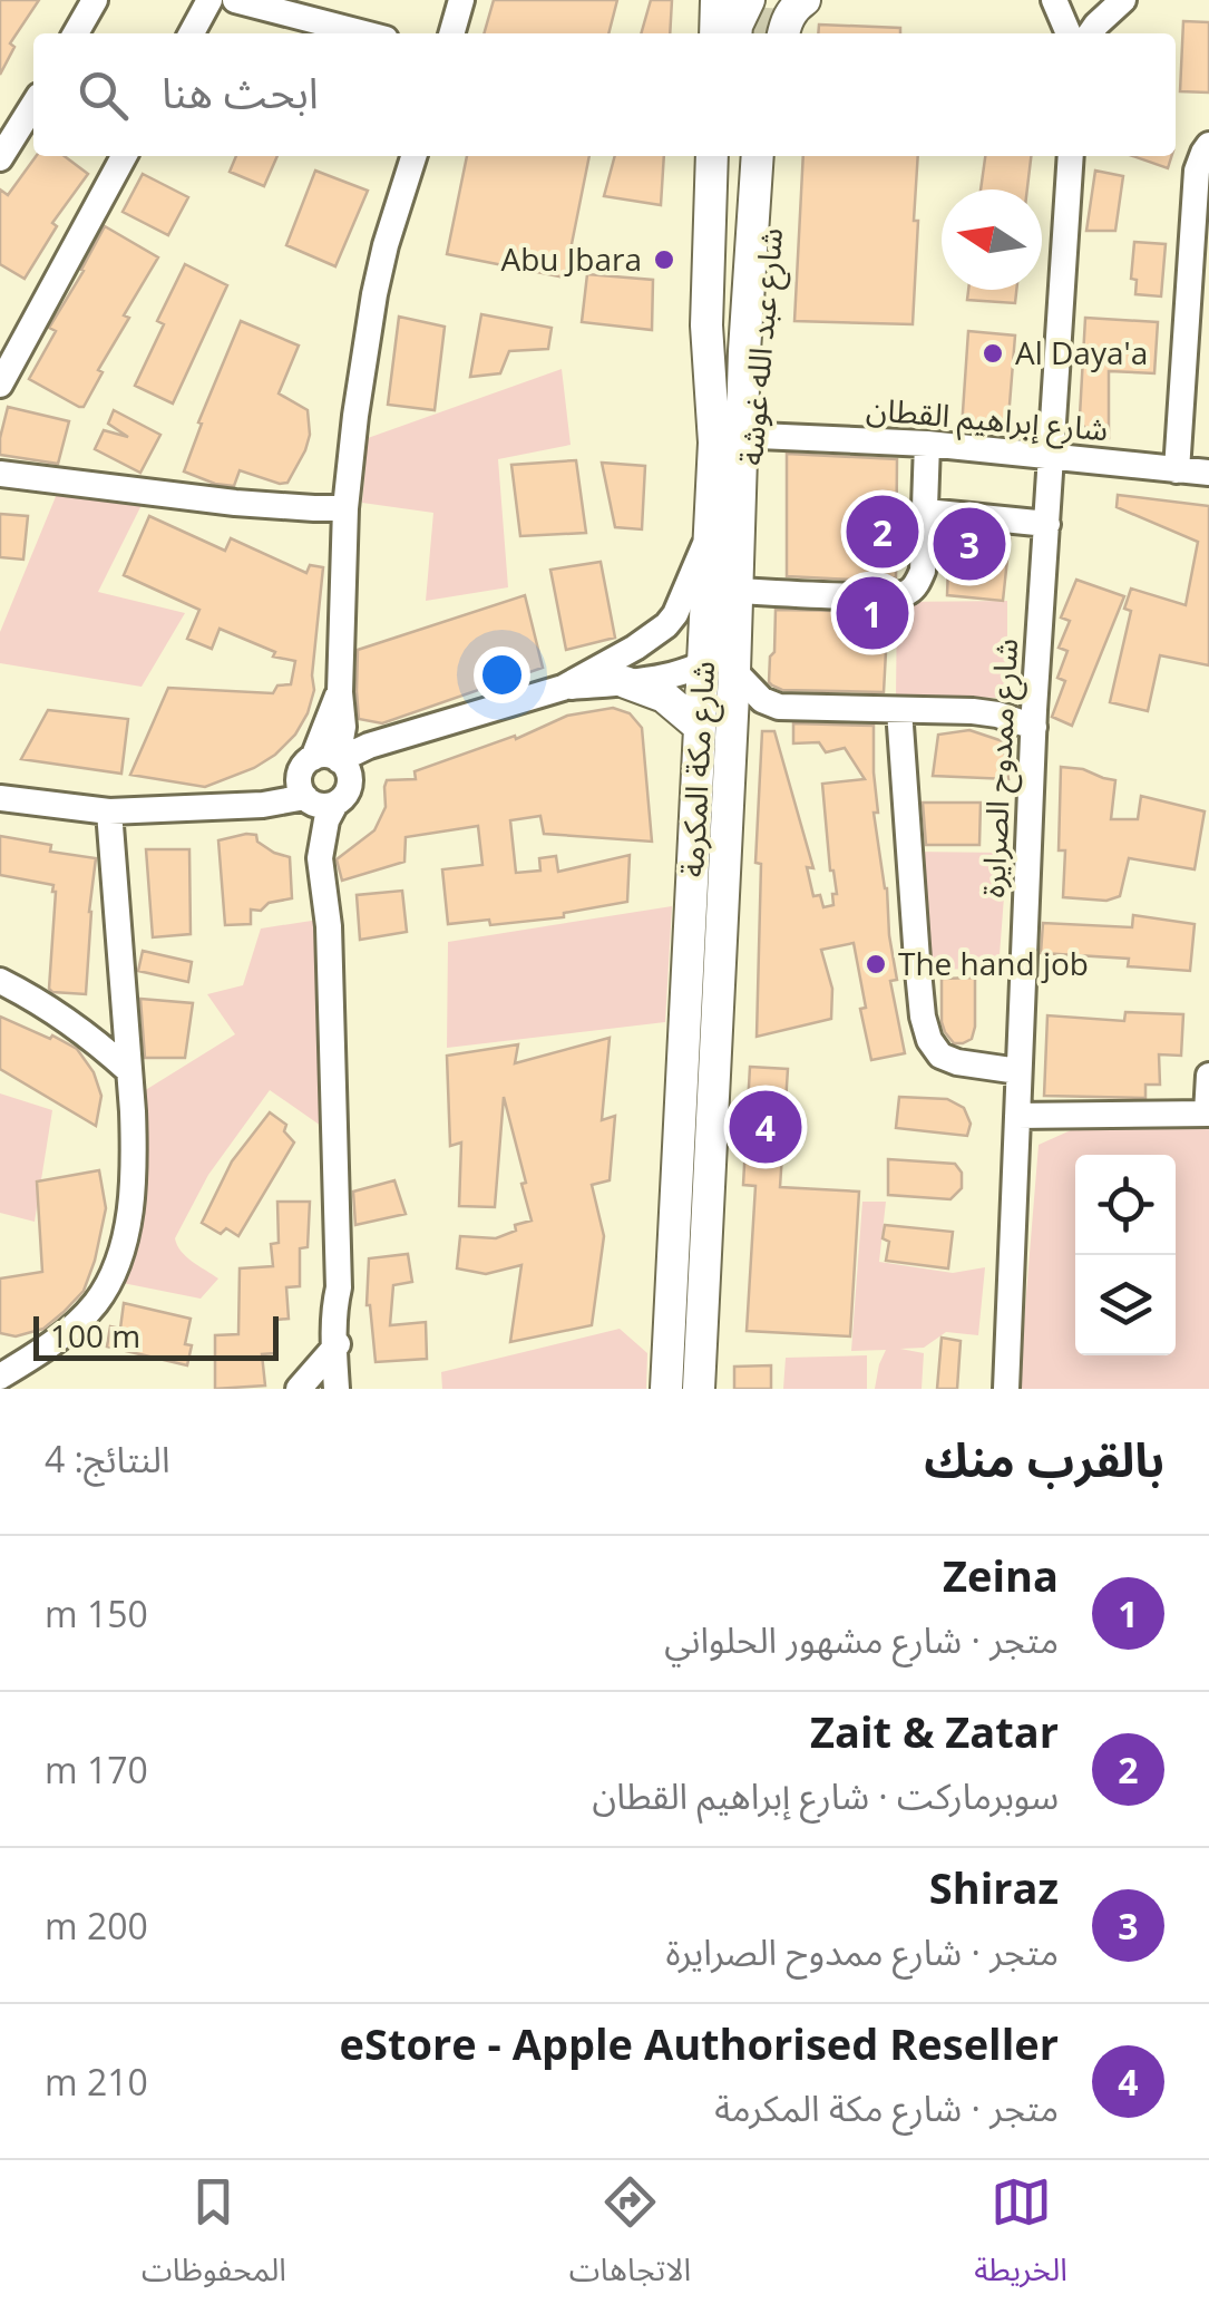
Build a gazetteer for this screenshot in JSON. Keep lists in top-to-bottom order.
{
  "streets": {
    "main road": ["شارع عبد الله غوشة", "شارع مكة المكرمة"],
    "street": ["شارع إبراهيم القطان", "شارع ممدوح الصرايرة"]
  },
  "crossings": [
    ["شارع عبد الله غوشة", "شارع إبراهيم القطان"],
    ["شارع عبد الله غوشة", "شارع مكة المكرمة"],
    ["شارع إبراهيم القطان", "شارع ممدوح الصرايرة"]
  ],
  "places": ["Abu Jbara", "Al Daya'a", "The hand job"],
  "scale_bar": "100 m",
  "north": "left",
  "page": {
    "search": "ابحث هنا",
    "pins": [
      "2",
      "3",
      "1",
      "4"
    ],
    "scale": "100 m",
    "heading": ["بالقرب منك", "النتائج: 4"],
    "list": [
      {
        "mark": "1",
        "name": "Zeina",
        "note": "متجر · شارع مشهور الحلواني",
        "value": "150 m"
      },
      {
        "mark": "2",
        "name": "Zait & Zatar",
        "note": "سوبرماركت · شارع إبراهيم القطان",
        "value": "170 m"
      },
      {
        "mark": "3",
        "name": "Shiraz",
        "note": "متجر · شارع ممدوح الصرايرة",
        "value": "200 m"
      },
      {
        "mark": "4",
        "name": "eStore - Apple Authorised Reseller",
        "note": "متجر · شارع مكة المكرمة",
        "value": "210 m"
      }
    ],
    "nav": ["الخريطة", "الاتجاهات", "المحفوظات"]
  }
}
